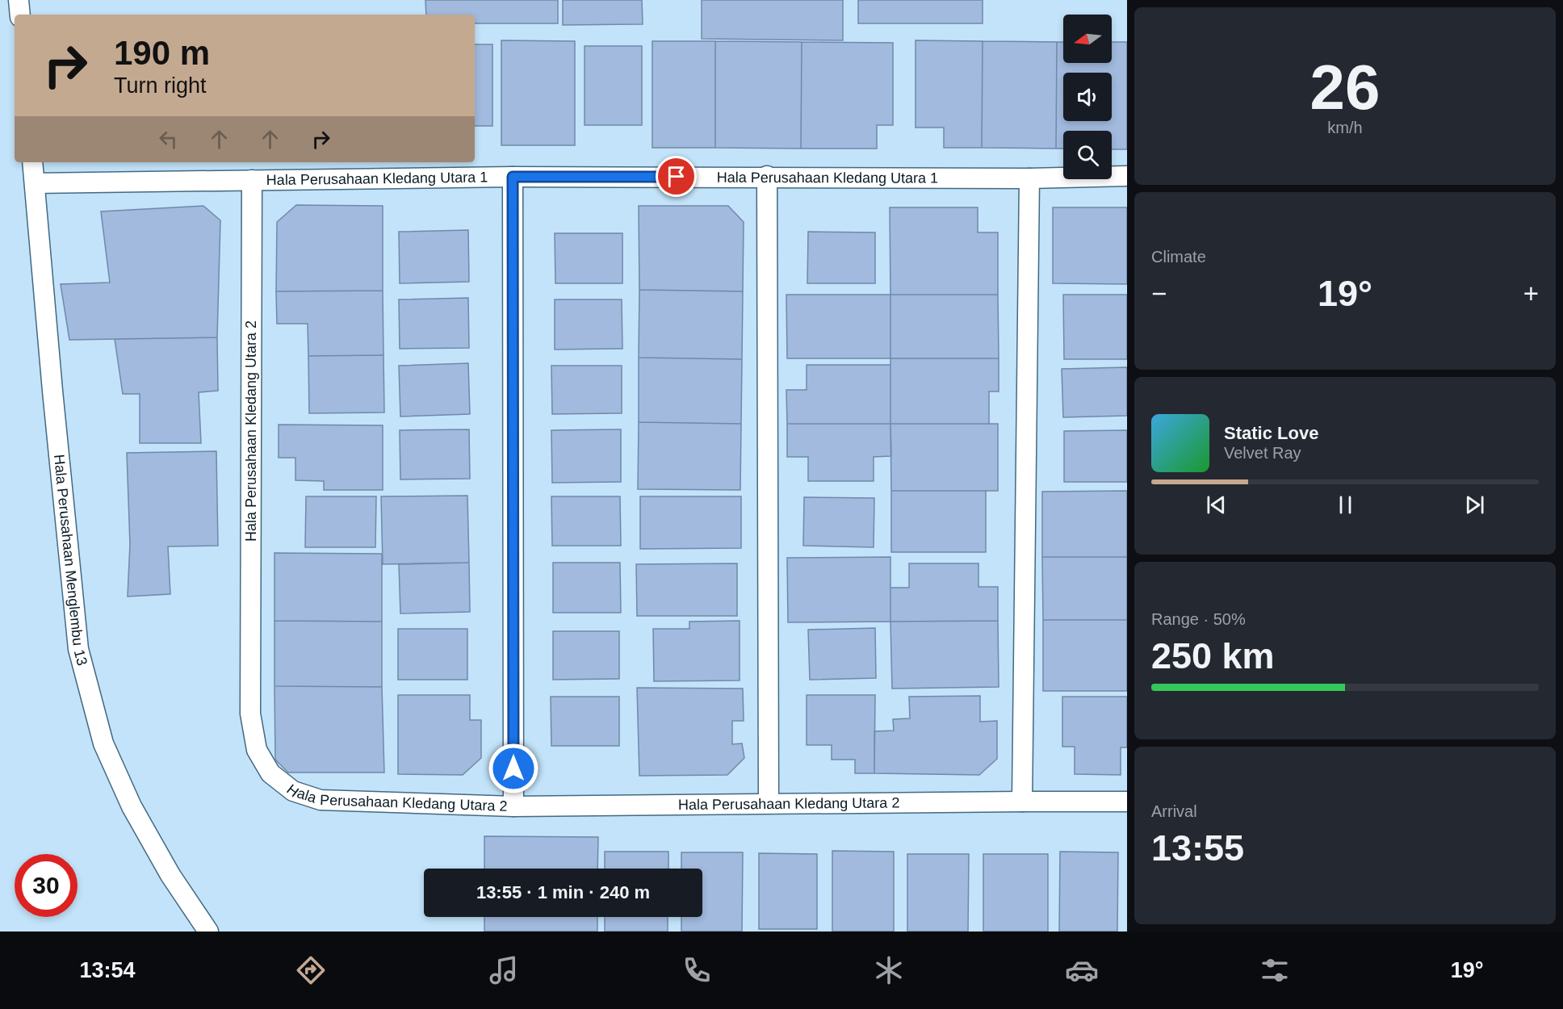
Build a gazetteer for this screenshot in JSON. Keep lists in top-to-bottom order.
{
  "streets": {
    "street": ["Hala Perusahaan Kledang Utara 1", "Hala Perusahaan Kledang Utara 2", "Hala Perusahaan Menglembu 13"]
  },
  "crossings": [
    ["Hala Perusahaan Kledang Utara 1", "Hala Perusahaan Kledang Utara 2"],
    ["Hala Perusahaan Kledang Utara 1", "Hala Perusahaan Menglembu 13"]
  ],
  "north": "left",
  "page": {
    "tile": [
      ["26", "km/h"],
      "Climate",
      ["Range · 50%", "250 km"],
      ["Arrival", "13:55"]
    ],
    "turn": ["190 m", "Turn right"],
    "heat": ["−", "19°", "+"],
    "song": ["Static Love", "Velvet Ray"],
    "limit": "30",
    "trip": "13:55 · 1 min · 240 m",
    "tabs": ["13:54", "19°"]
  }
}
